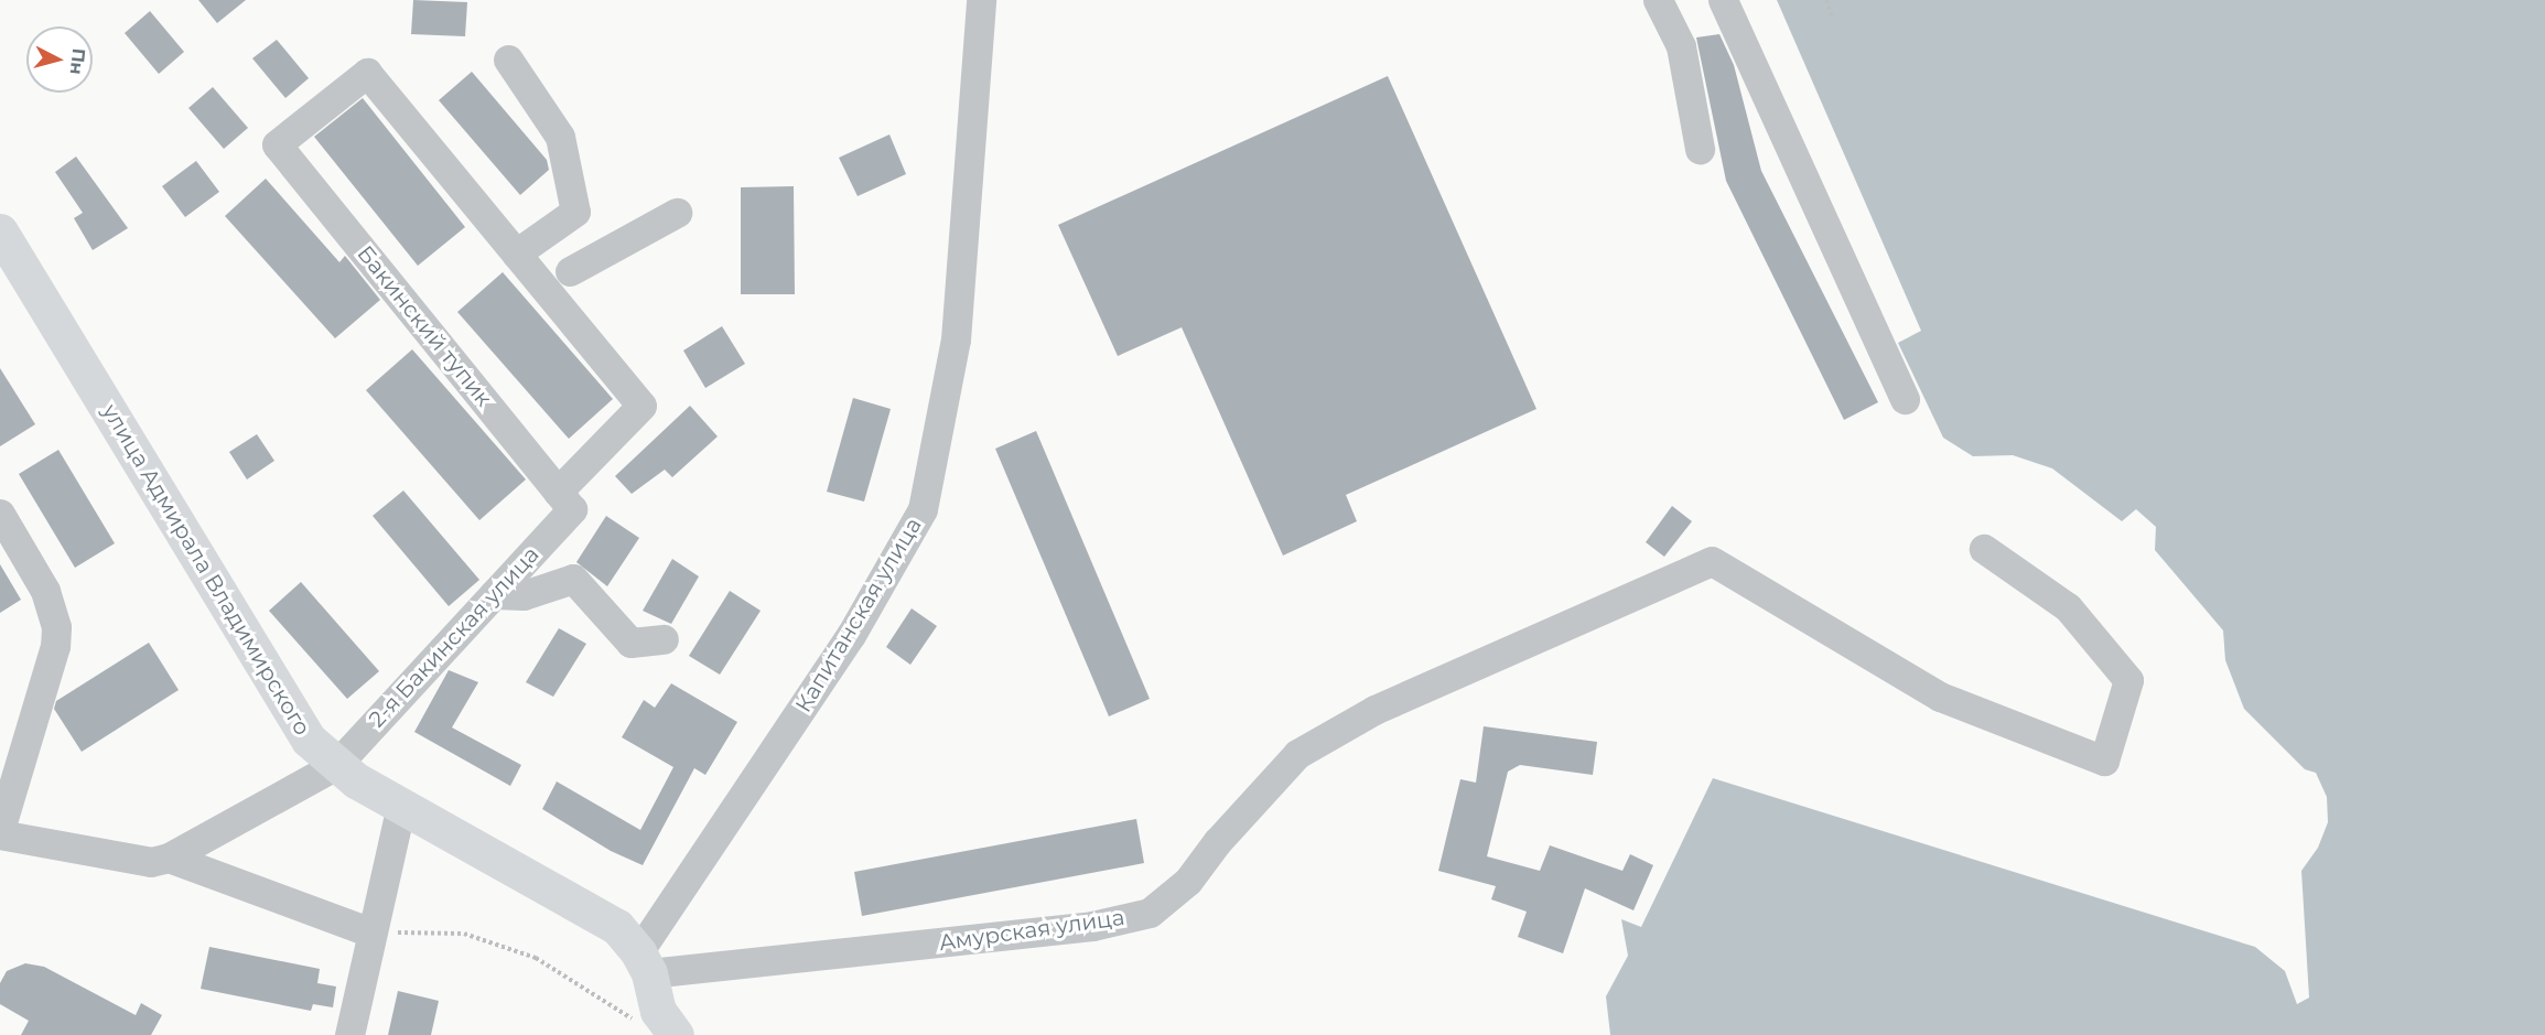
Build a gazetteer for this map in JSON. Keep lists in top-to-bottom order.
{
  "streets": {
    "main road": ["улица Адмирала Владимирского"],
    "street": [
      "Бакинский тупик",
      "Капитанская улица",
      "2-я Бакинская улица",
      "Амурская улица"
    ]
  },
  "crossings": [
    ["Бакинский тупик", "2-я Бакинская улица"],
    ["улица Адмирала Владимирского", "Капитанская улица"],
    ["улица Адмирала Владимирского", "2-я Бакинская улица"],
    ["улица Адмирала Владимирского", "Амурская улица"],
    ["Капитанская улица", "Амурская улица"]
  ],
  "north": "right"
}
